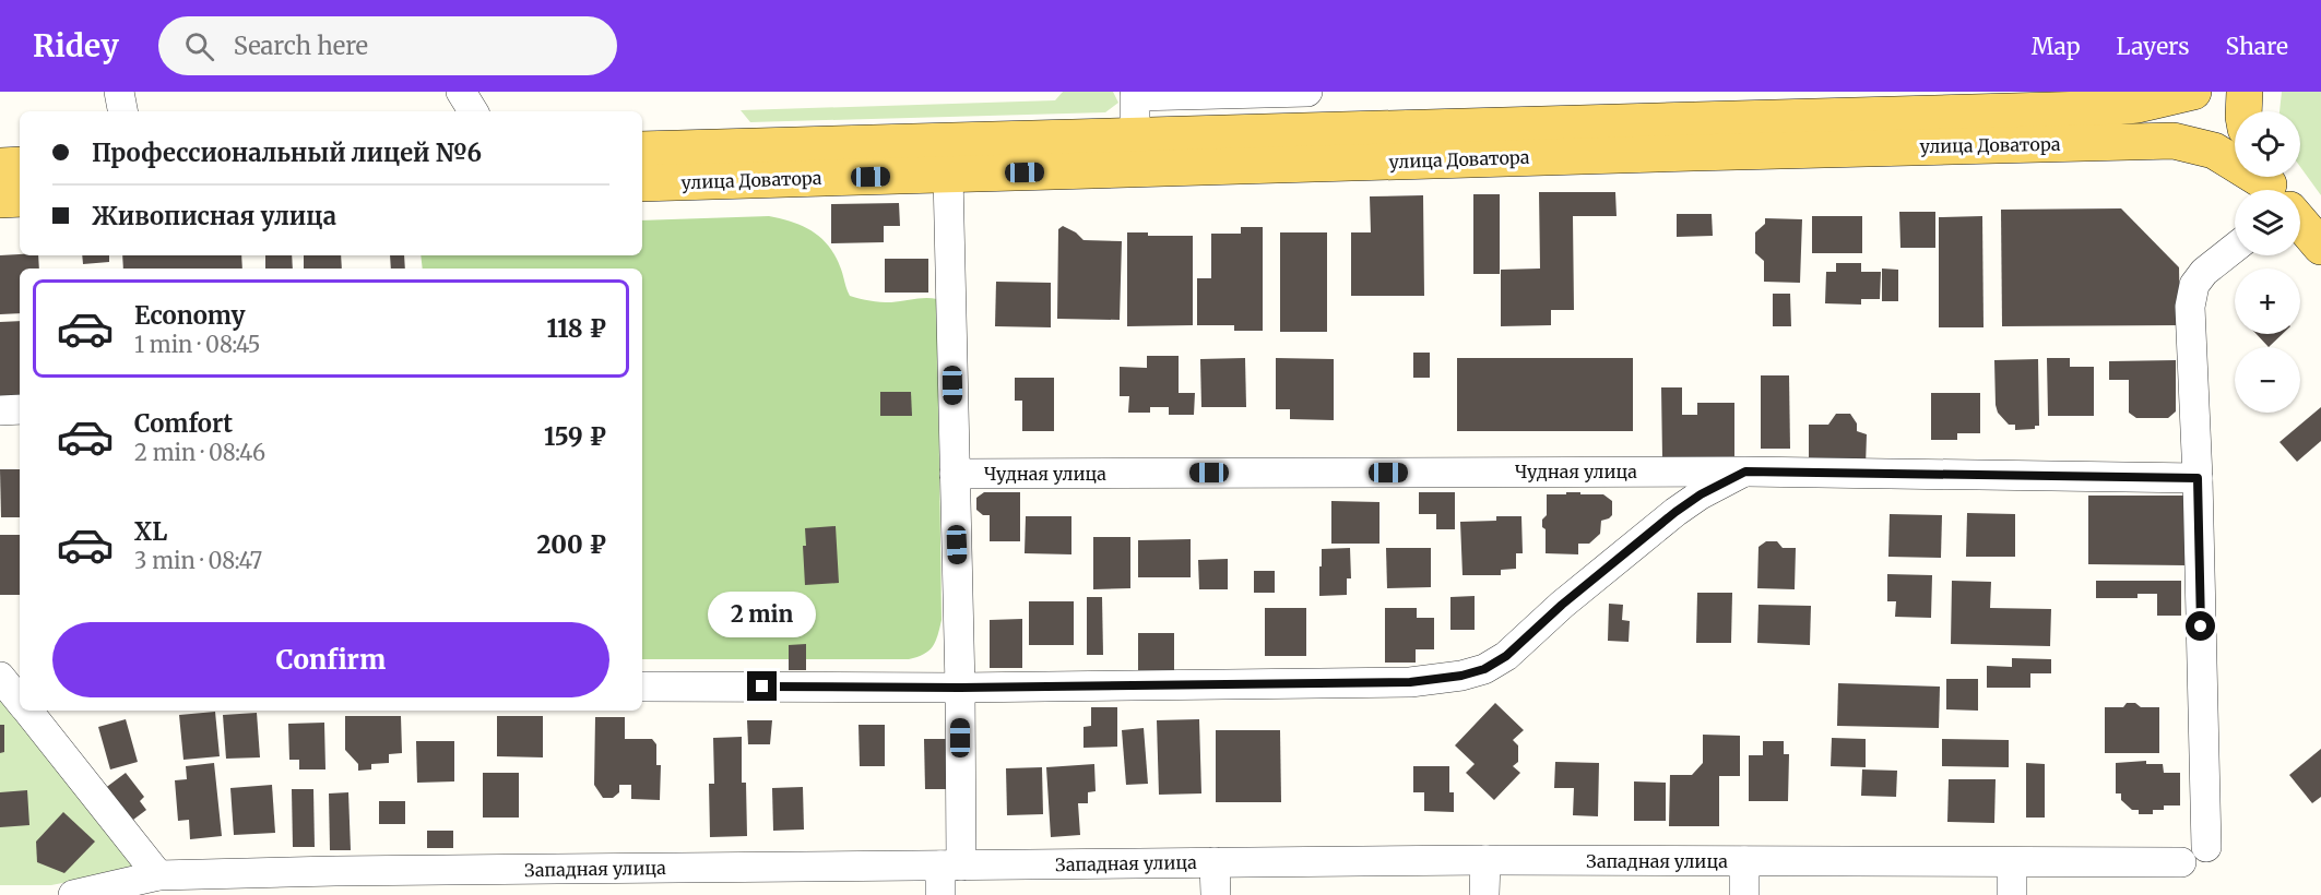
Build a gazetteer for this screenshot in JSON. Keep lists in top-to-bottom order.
{
  "streets": {
    "main road": ["улица Доватора"],
    "street": ["Чудная улица", "Западная улица"]
  },
  "crossings": [
    ["Чудная улица", "Западная улица"]
  ],
  "page": {
    "header": "Ridey",
    "search": "Search here",
    "nav": ["Map", "Layers", "Share"],
    "map_buttons": ["+", "−"],
    "banner": ["Профессиональный лицей №6", "Живописная улица"],
    "list": [
      {
        "name": "Economy",
        "note": "1 min · 08:45",
        "value": "118 ₽"
      },
      {
        "name": "Comfort",
        "note": "2 min · 08:46",
        "value": "159 ₽"
      },
      {
        "name": "XL",
        "note": "3 min · 08:47",
        "value": "200 ₽"
      }
    ],
    "bubble": "2 min",
    "buttons": "Confirm"
  }
}
